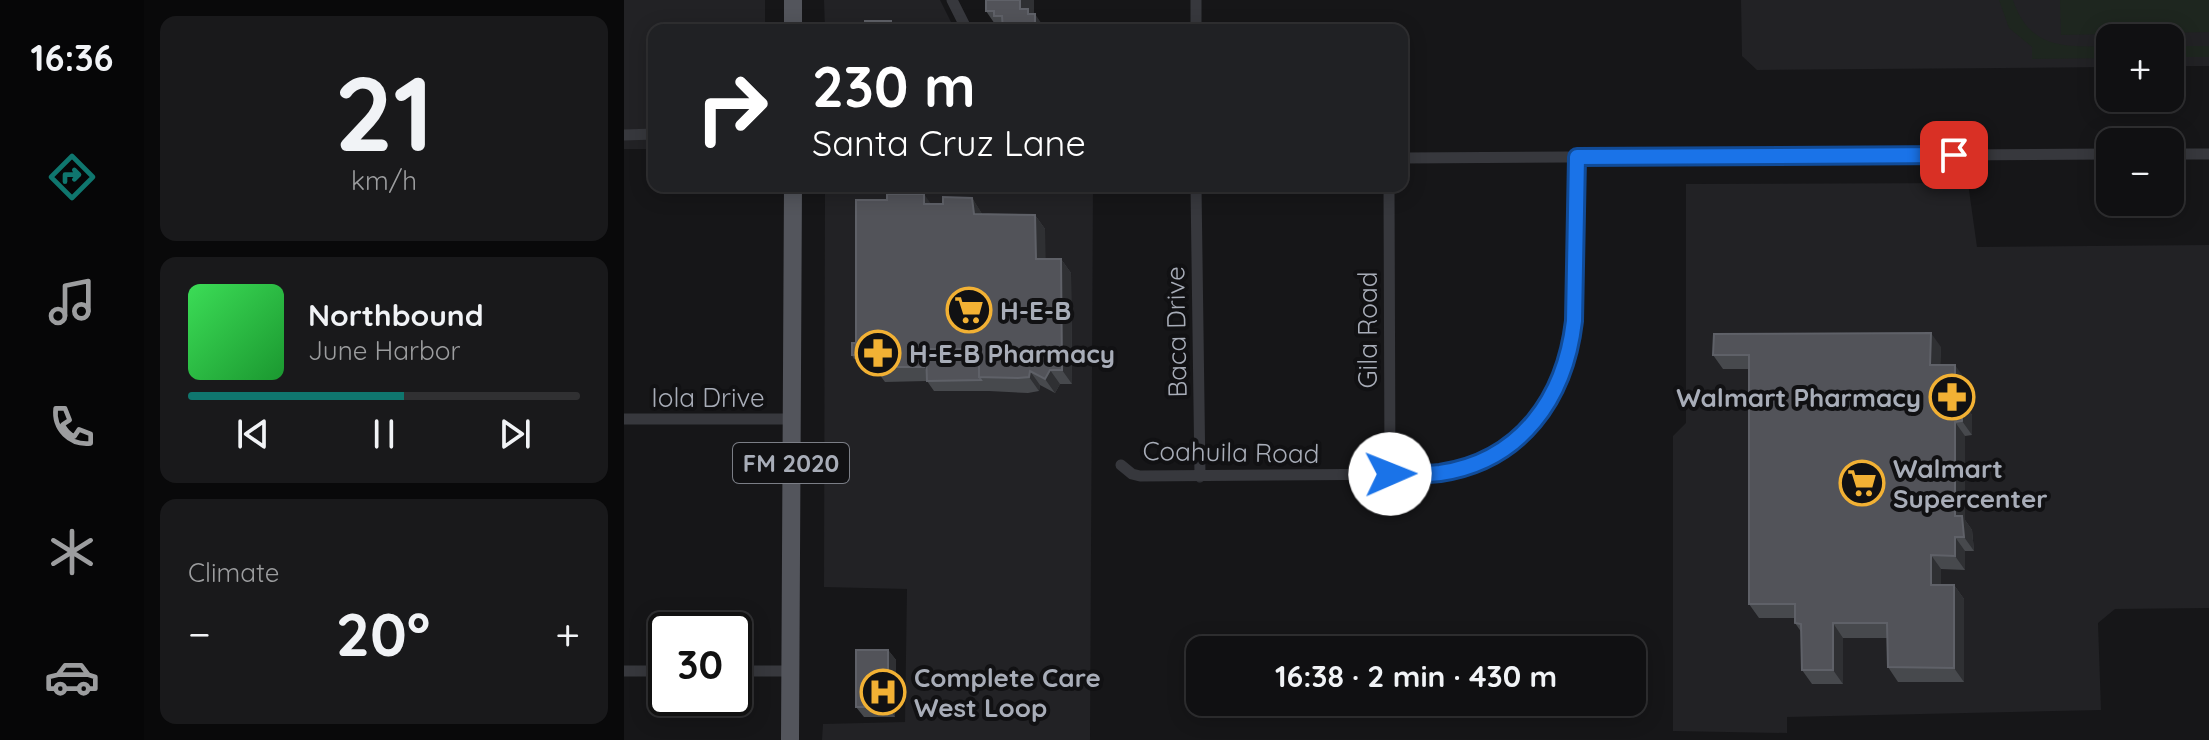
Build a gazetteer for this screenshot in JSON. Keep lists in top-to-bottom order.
{
  "streets": {
    "main road": ["FM 2020"],
    "street": [
      "Gila Road",
      "Baca Drive",
      "Iola Drive",
      "Coahuila Road"
    ]
  },
  "crossings": [
    ["Gila Road", "Coahuila Road"],
    ["Baca Drive", "Coahuila Road"],
    ["Iola Drive", "FM 2020"]
  ],
  "places": {
    "supermarket": ["H-E-B", "Walmart Supercenter"],
    "pharmacy": ["H-E-B Pharmacy", "Walmart Pharmacy"],
    "hospital": ["Complete Care West Loop"]
  },
  "page": {
    "tabs": "16:36",
    "tile": [
      ["21", "km/h"],
      "Climate"
    ],
    "map_buttons": ["+", "−"],
    "turn": ["230 m", "Santa Cruz Lane"],
    "song": ["Northbound", "June Harbor"],
    "heat": ["−", "20°", "+"],
    "limit": "30",
    "trip": "16:38 · 2 min · 430 m"
  }
}
